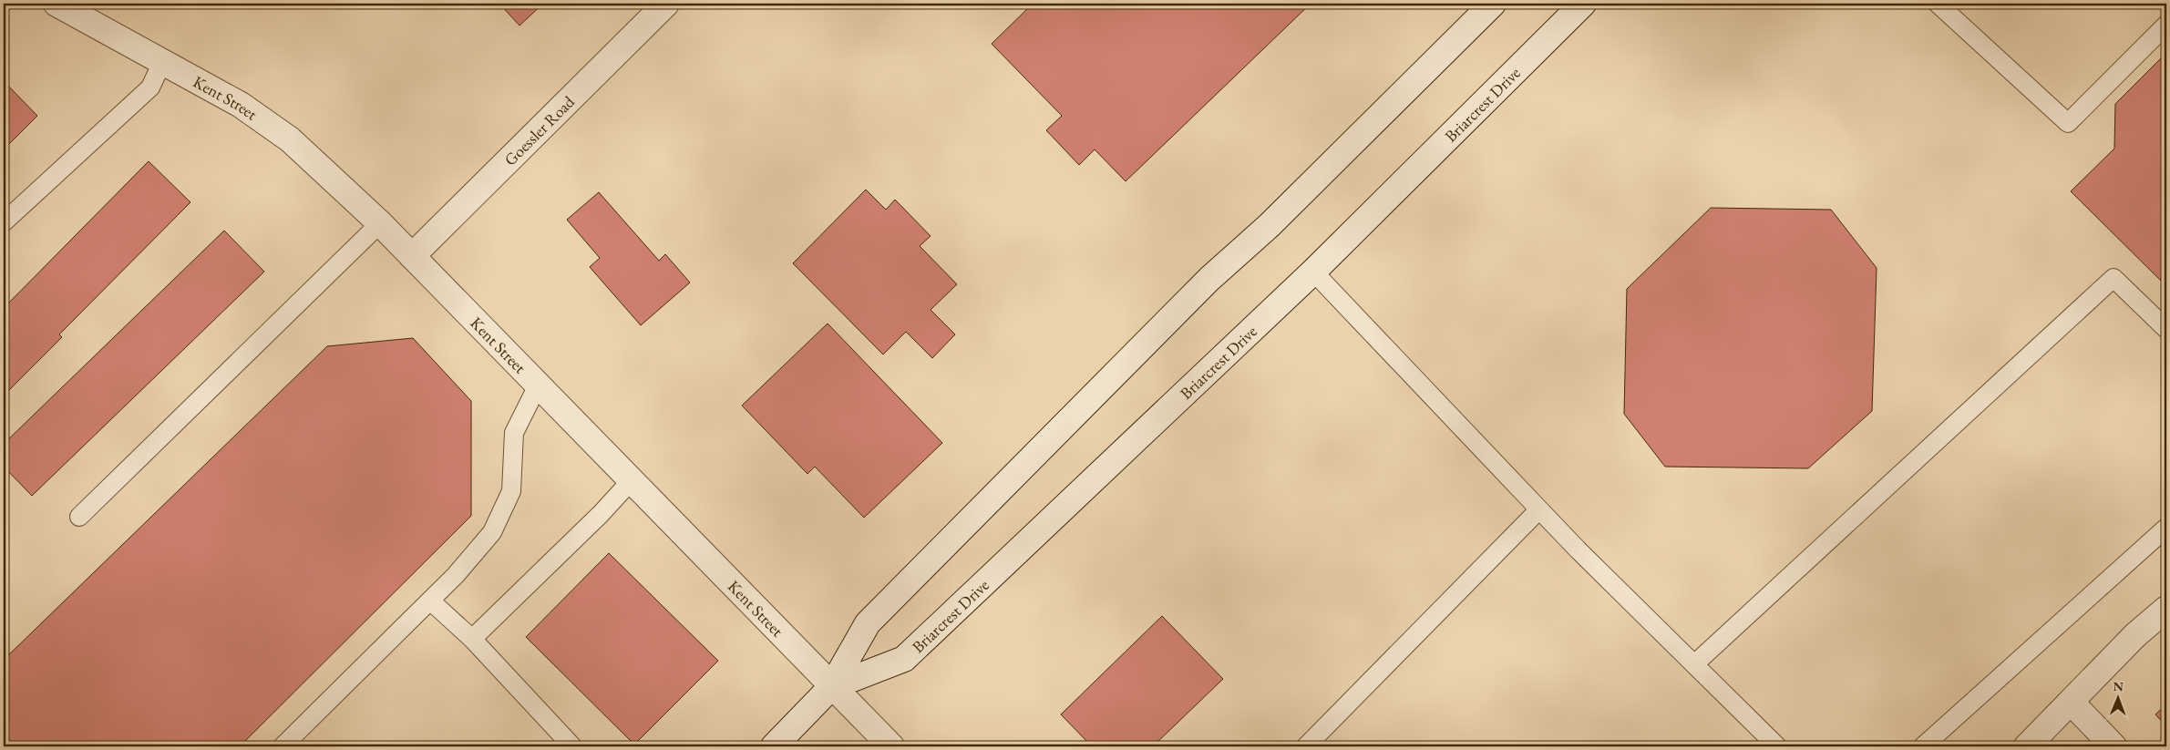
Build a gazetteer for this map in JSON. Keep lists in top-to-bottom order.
{
  "streets": {
    "main road": ["Kent Street", "Briarcrest Drive", "Goessler Road"]
  },
  "crossings": [
    ["Kent Street", "Briarcrest Drive"],
    ["Kent Street", "Goessler Road"]
  ],
  "north": "top"
}
